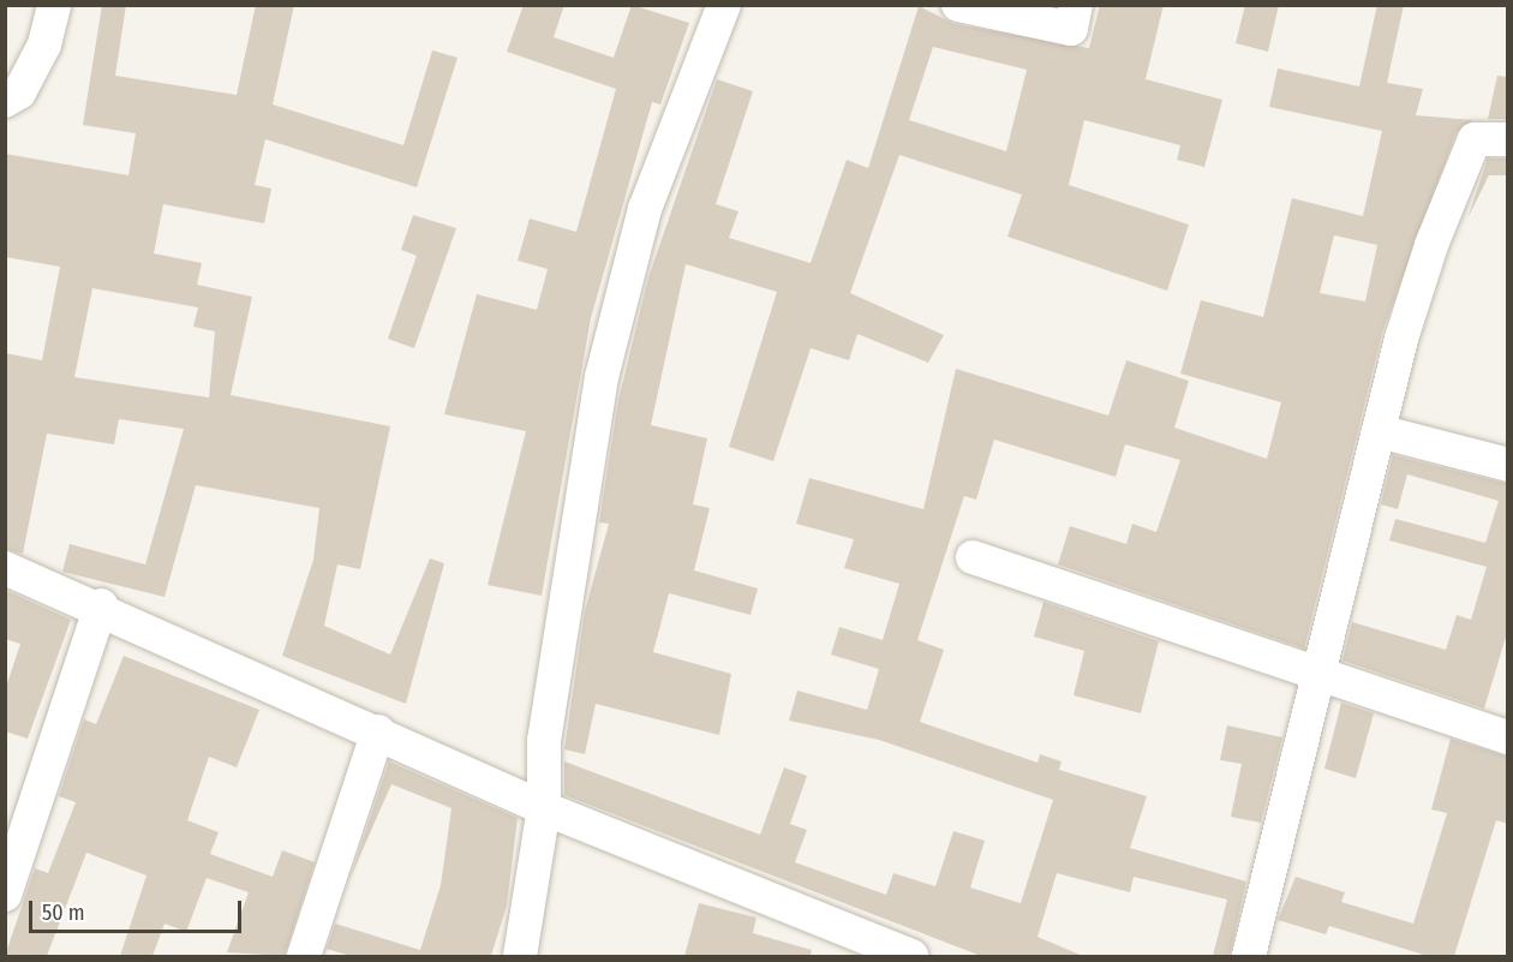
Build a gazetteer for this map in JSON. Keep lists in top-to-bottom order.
{
  "scale_bar": "50 m"
}
